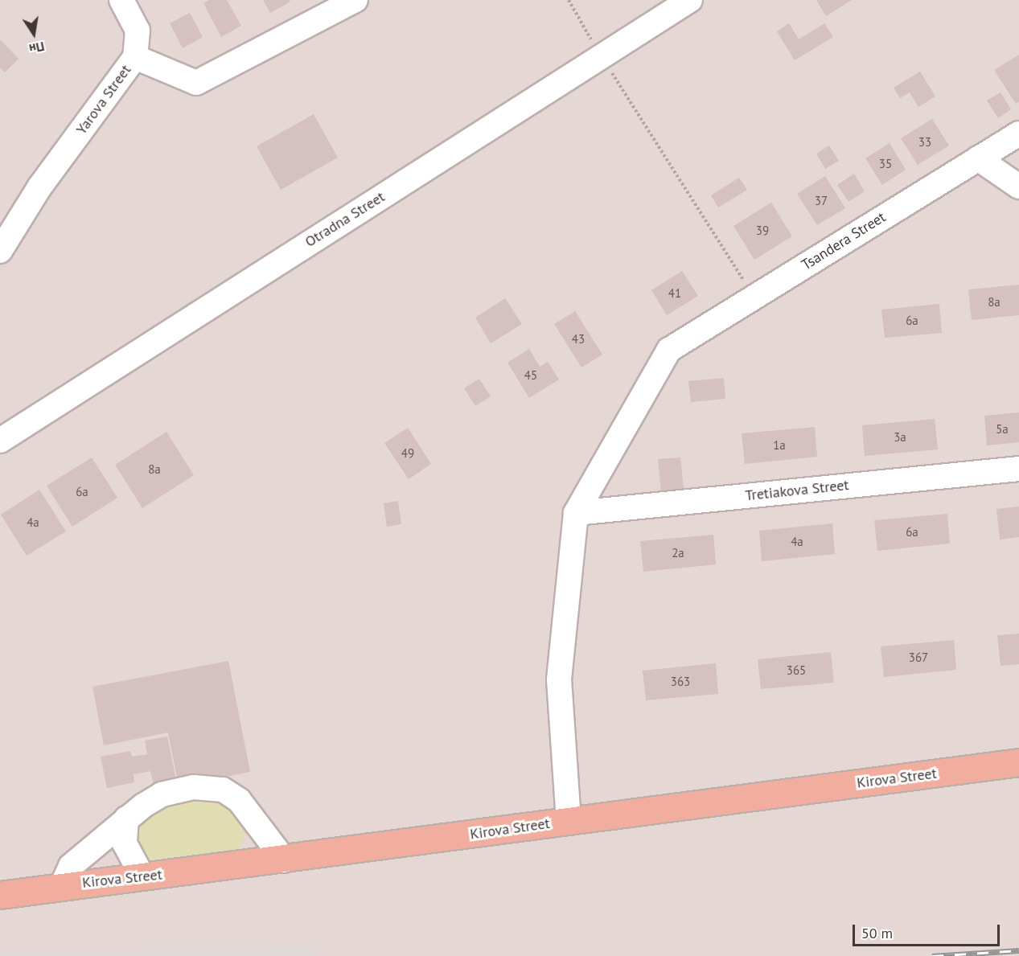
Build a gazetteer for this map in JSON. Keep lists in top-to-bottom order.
{
  "streets": {
    "main road": ["Kirova Street"],
    "street": [
      "Yarova Street",
      "Otradna Street",
      "Tsandera Street",
      "Tretiakova Street"
    ]
  },
  "crossings": [
    ["Tsandera Street", "Tretiakova Street"]
  ],
  "house_numbers": [
    "33",
    "35",
    "37",
    "39",
    "41",
    "8а",
    "6а",
    "43",
    "45",
    "5а",
    "3а",
    "1а",
    "49",
    "8а",
    "6а",
    "4а",
    "6а",
    "4а",
    "2а",
    "367",
    "365",
    "363"
  ],
  "scale_bar": "50 m",
  "north": "bottom"
}
